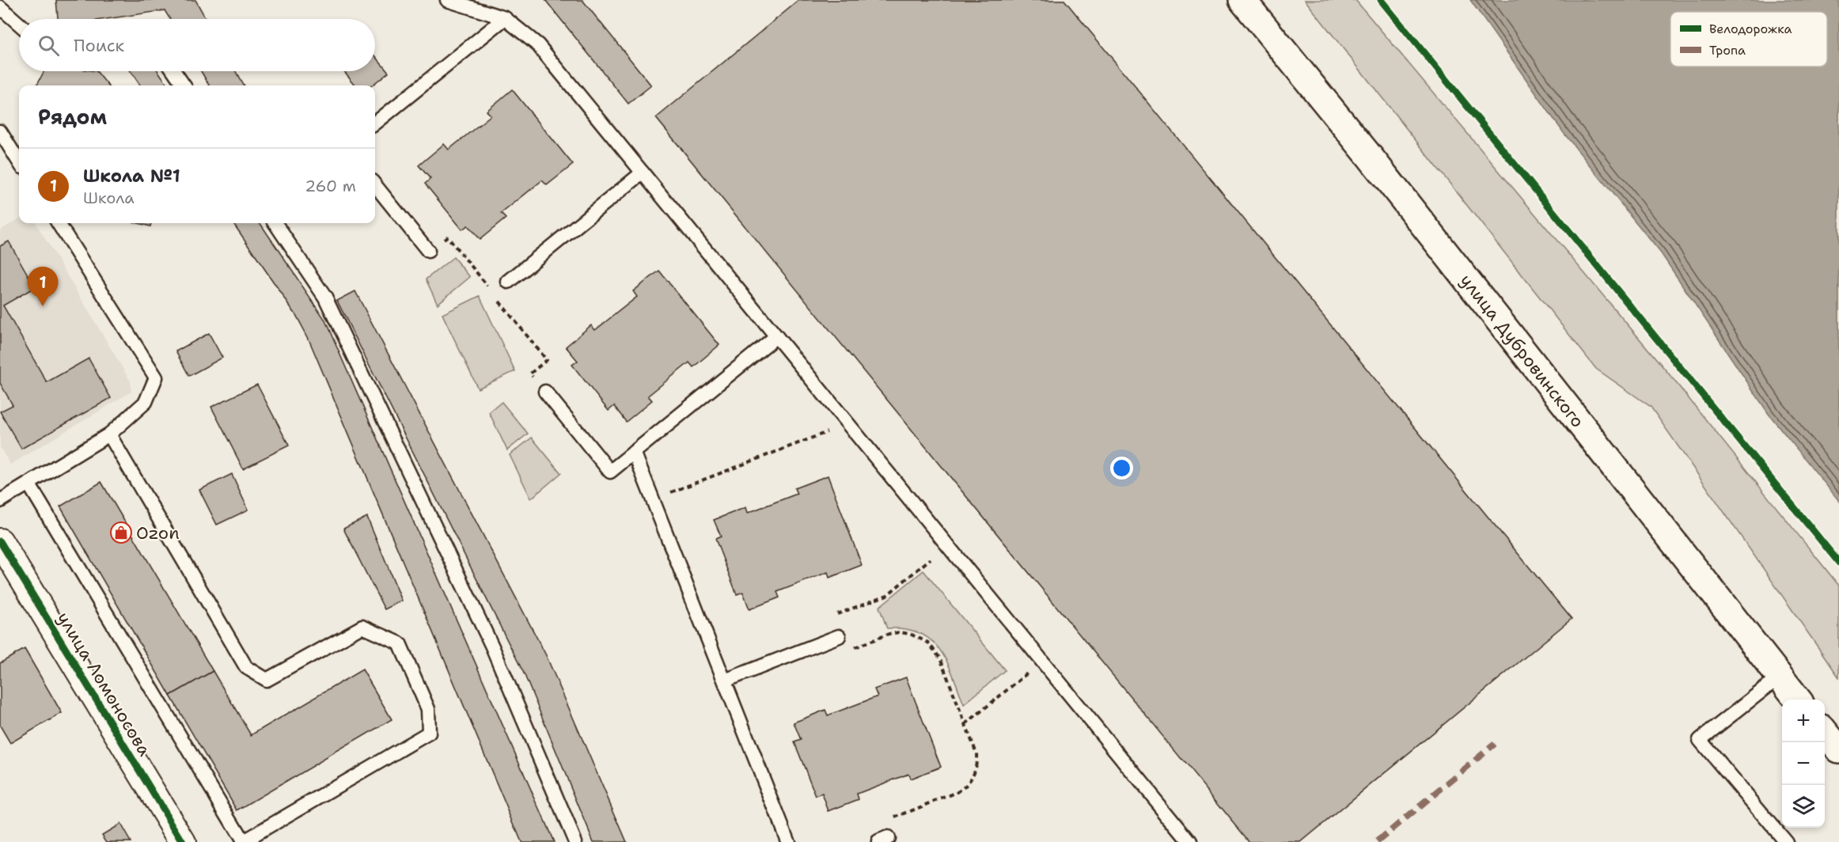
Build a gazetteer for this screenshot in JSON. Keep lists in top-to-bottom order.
{
  "streets": {
    "main road": ["улица Дубровинского"],
    "street": ["улица Ломоносова"]
  },
  "places": {
    "shop": ["Ozon"]
  },
  "legend": ["Велодорожка", "Тропа"],
  "page": {
    "search": "Поиск",
    "heading": "Рядом",
    "list": [
      {
        "mark": "1",
        "name": "Школа №1",
        "note": "Школа",
        "value": "260 m"
      }
    ],
    "pins": "1",
    "map_buttons": ["+", "−"]
  }
}
